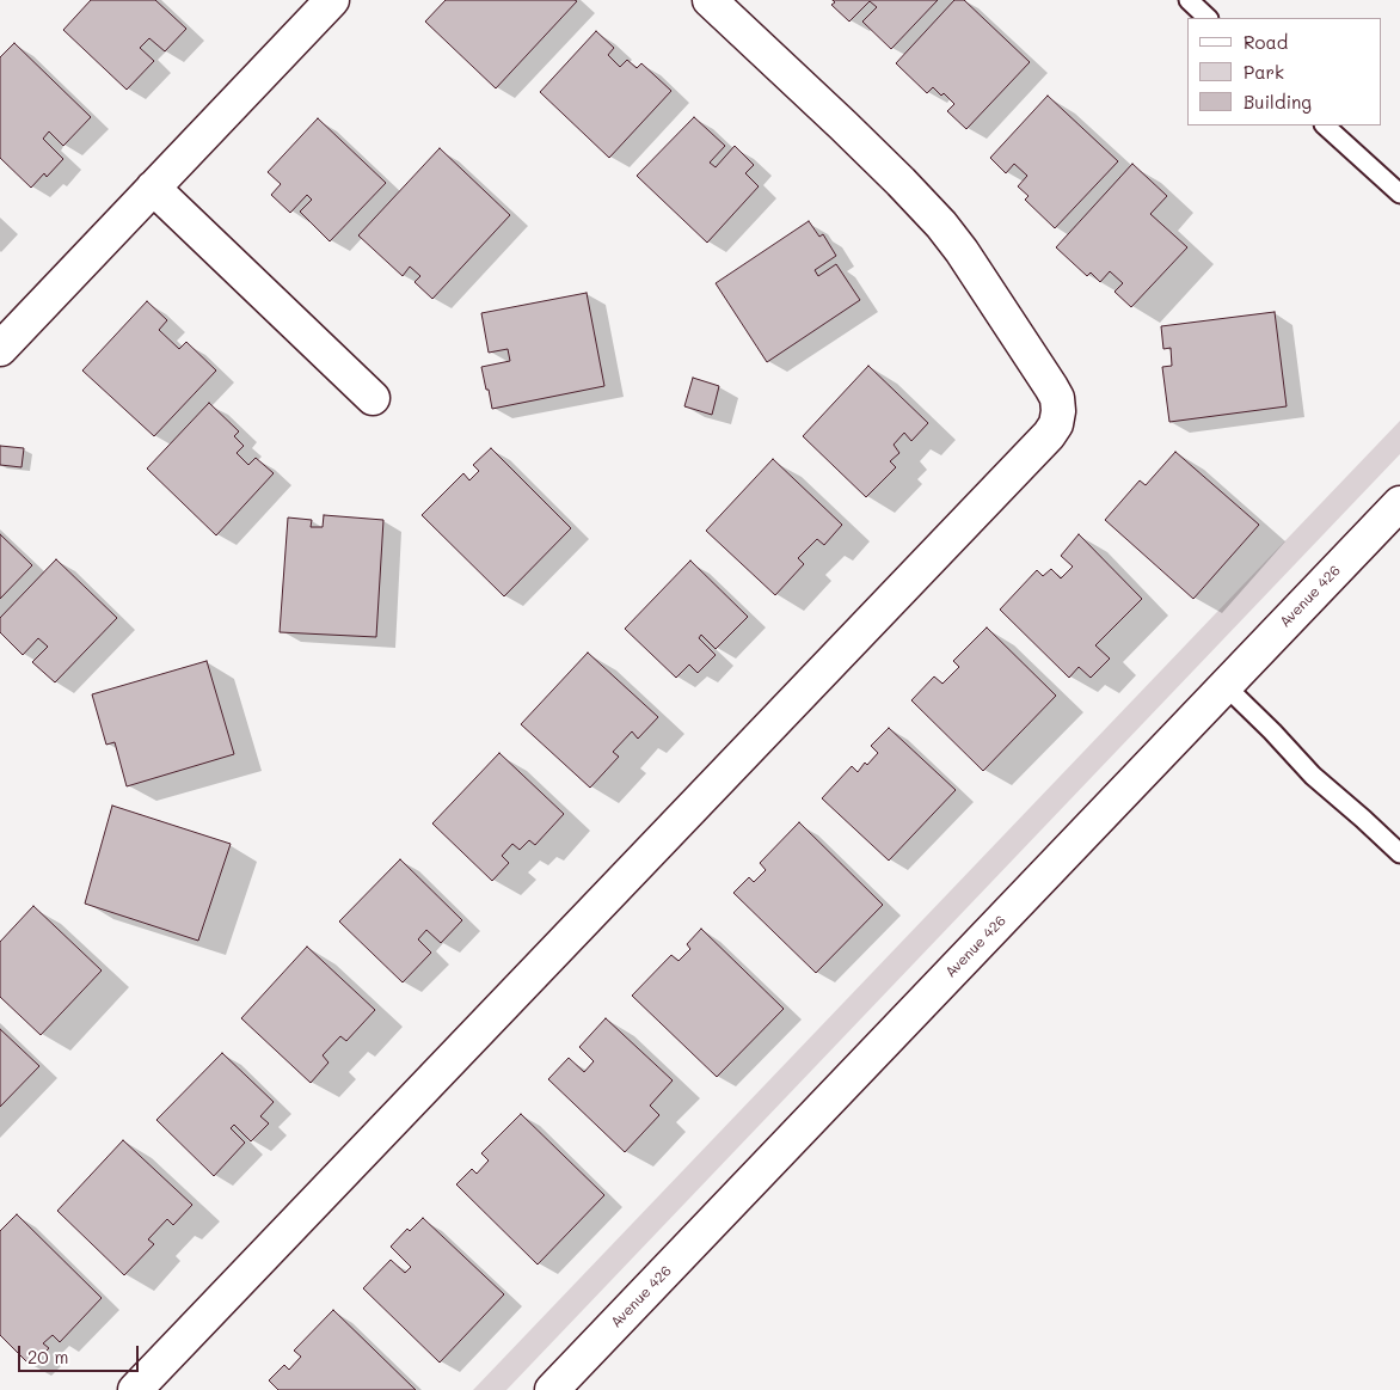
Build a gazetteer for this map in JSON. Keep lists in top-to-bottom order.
{
  "streets": {
    "street": ["Avenue 426"]
  },
  "legend": ["Road", "Park", "Building"],
  "scale_bar": "20 m"
}
